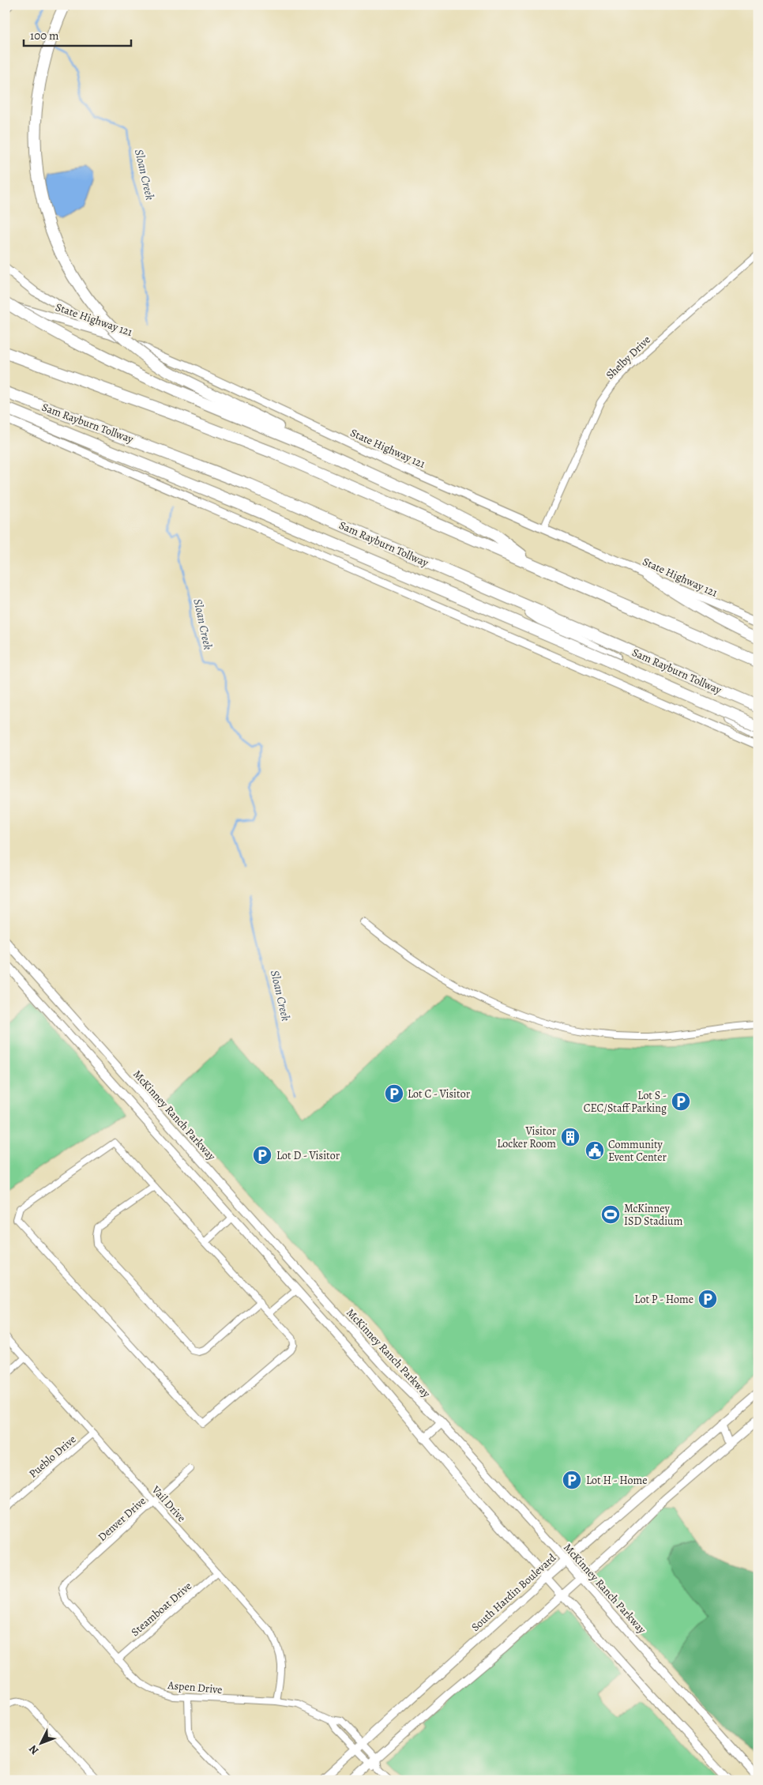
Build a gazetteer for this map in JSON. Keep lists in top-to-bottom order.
{
  "streets": {
    "highway": ["Sam Rayburn Tollway"],
    "main road": ["State Highway 121", "McKinney Ranch Parkway", "South Hardin Boulevard"],
    "street": [
      "Shelby Drive",
      "Pueblo Drive",
      "Vail Drive",
      "Denver Drive",
      "Steamboat Drive",
      "Aspen Drive"
    ]
  },
  "crossings": [
    ["State Highway 121", "Shelby Drive"],
    ["McKinney Ranch Parkway", "South Hardin Boulevard"],
    ["Pueblo Drive", "Vail Drive"],
    ["Vail Drive", "Denver Drive"],
    ["Vail Drive", "Steamboat Drive"],
    ["Vail Drive", "Aspen Drive"],
    ["Denver Drive", "Aspen Drive"],
    ["South Hardin Boulevard", "Aspen Drive"],
    ["Steamboat Drive", "Aspen Drive"]
  ],
  "water": ["Sloan Creek"],
  "places": {
    "parking": [
      "Lot C - Visitor",
      "Lot S - CEC/Staff Parking",
      "Lot D - Visitor",
      "Lot P - Home",
      "Lot H - Home"
    ],
    "building": ["Visitor Locker Room"],
    "public building": ["Community Event Center"],
    "sports": ["McKinney ISD Stadium"]
  },
  "scale_bar": "100 m",
  "north": "bottom left"
}
